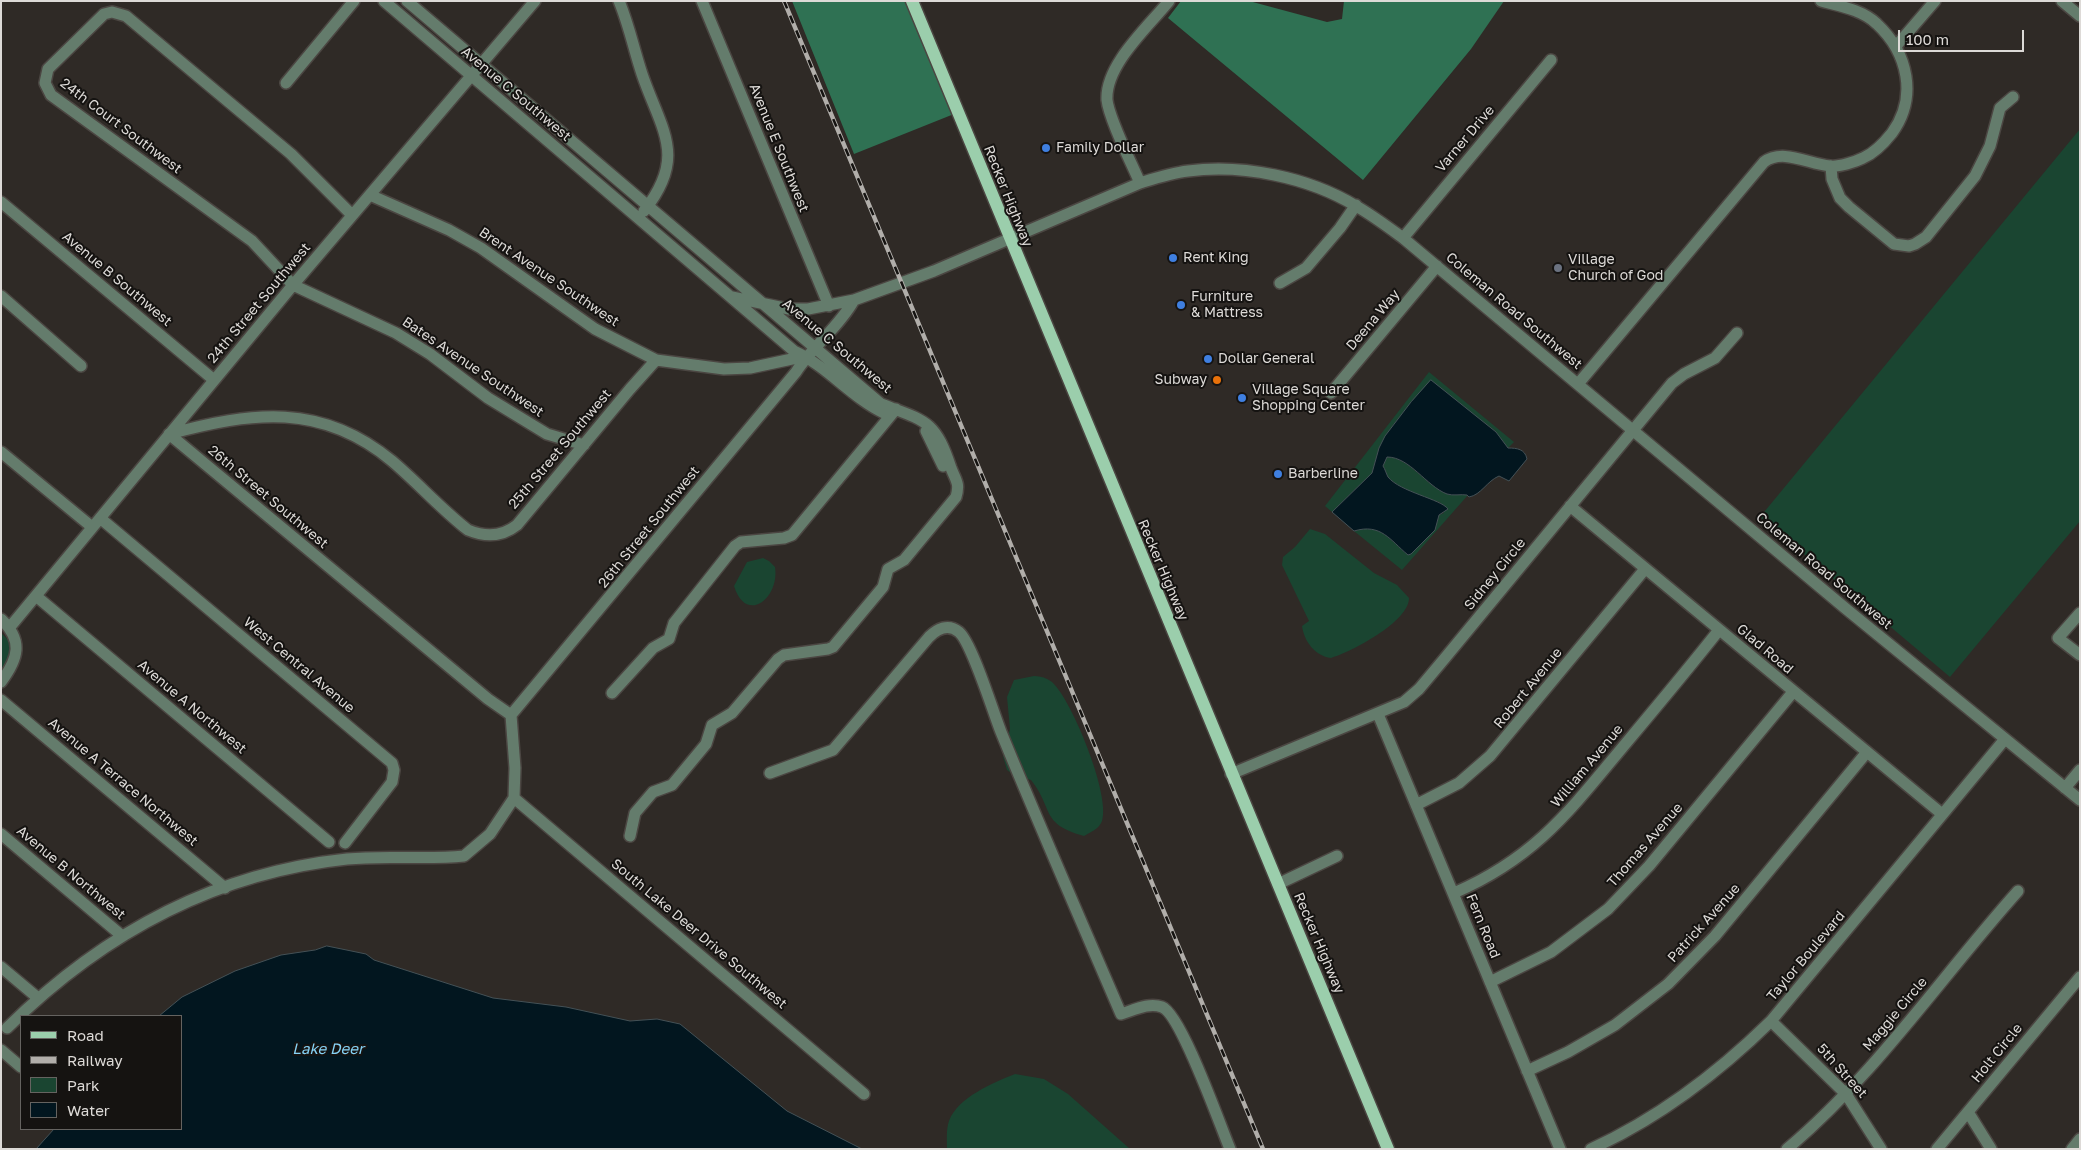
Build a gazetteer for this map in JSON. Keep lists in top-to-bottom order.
{
  "streets": {
    "main road": ["Recker Highway"],
    "street": [
      "Avenue C Southwest",
      "24th Court Southwest",
      "Varner Drive",
      "Avenue E Southwest",
      "Brent Avenue Southwest",
      "Avenue B Southwest",
      "24th Street Southwest",
      "Coleman Road Southwest",
      "Deena Way",
      "Bates Avenue Southwest",
      "25th Street Southwest",
      "26th Street Southwest",
      "Sidney Circle",
      "Glad Road",
      "West Central Avenue",
      "Robert Avenue",
      "Avenue A Northwest",
      "William Avenue",
      "Avenue A Terrace Northwest",
      "Thomas Avenue",
      "Avenue B Northwest",
      "Patrick Avenue",
      "Fern Road",
      "South Lake Deer Drive Southwest",
      "Taylor Boulevard",
      "Maggie Circle",
      "Holt Circle",
      "5th Street"
    ]
  },
  "crossings": [
    ["Avenue C Southwest", "Brent Avenue Southwest"],
    ["Avenue C Southwest", "24th Street Southwest"],
    ["Avenue C Southwest", "Coleman Road Southwest"],
    ["Avenue C Southwest", "26th Street Southwest"],
    ["24th Court Southwest", "24th Street Southwest"],
    ["24th Court Southwest", "Bates Avenue Southwest"],
    ["Varner Drive", "Coleman Road Southwest"],
    ["Avenue E Southwest", "Coleman Road Southwest"],
    ["Recker Highway", "Coleman Road Southwest"],
    ["Recker Highway", "Sidney Circle"],
    ["Brent Avenue Southwest", "24th Street Southwest"],
    ["Brent Avenue Southwest", "25th Street Southwest"],
    ["Brent Avenue Southwest", "26th Street Southwest"],
    ["Avenue B Southwest", "24th Street Southwest"],
    ["24th Street Southwest", "Bates Avenue Southwest"],
    ["24th Street Southwest", "26th Street Southwest"],
    ["24th Street Southwest", "West Central Avenue"],
    ["24th Street Southwest", "Avenue A Northwest"],
    ["Coleman Road Southwest", "Deena Way"],
    ["Coleman Road Southwest", "Sidney Circle"],
    ["Coleman Road Southwest", "Taylor Boulevard"],
    ["Bates Avenue Southwest", "25th Street Southwest"],
    ["Sidney Circle", "Glad Road"],
    ["Sidney Circle", "Fern Road"],
    ["Glad Road", "Robert Avenue"],
    ["Glad Road", "William Avenue"],
    ["Glad Road", "Thomas Avenue"],
    ["Glad Road", "Patrick Avenue"],
    ["Glad Road", "Taylor Boulevard"],
    ["Robert Avenue", "Fern Road"],
    ["William Avenue", "Fern Road"],
    ["Thomas Avenue", "Fern Road"],
    ["Patrick Avenue", "Fern Road"],
    ["Taylor Boulevard", "5th Street"],
    ["Maggie Circle", "5th Street"]
  ],
  "water": ["Lake Deer"],
  "places": [
    "Family Dollar",
    "Rent King",
    "Village Church of God",
    "Furniture & Mattress",
    "Dollar General",
    "Subway",
    "Village Square Shopping Center",
    "Barberline"
  ],
  "legend": [
    "Road",
    "Railway",
    "Park",
    "Water"
  ],
  "scale_bar": "100 m"
}
